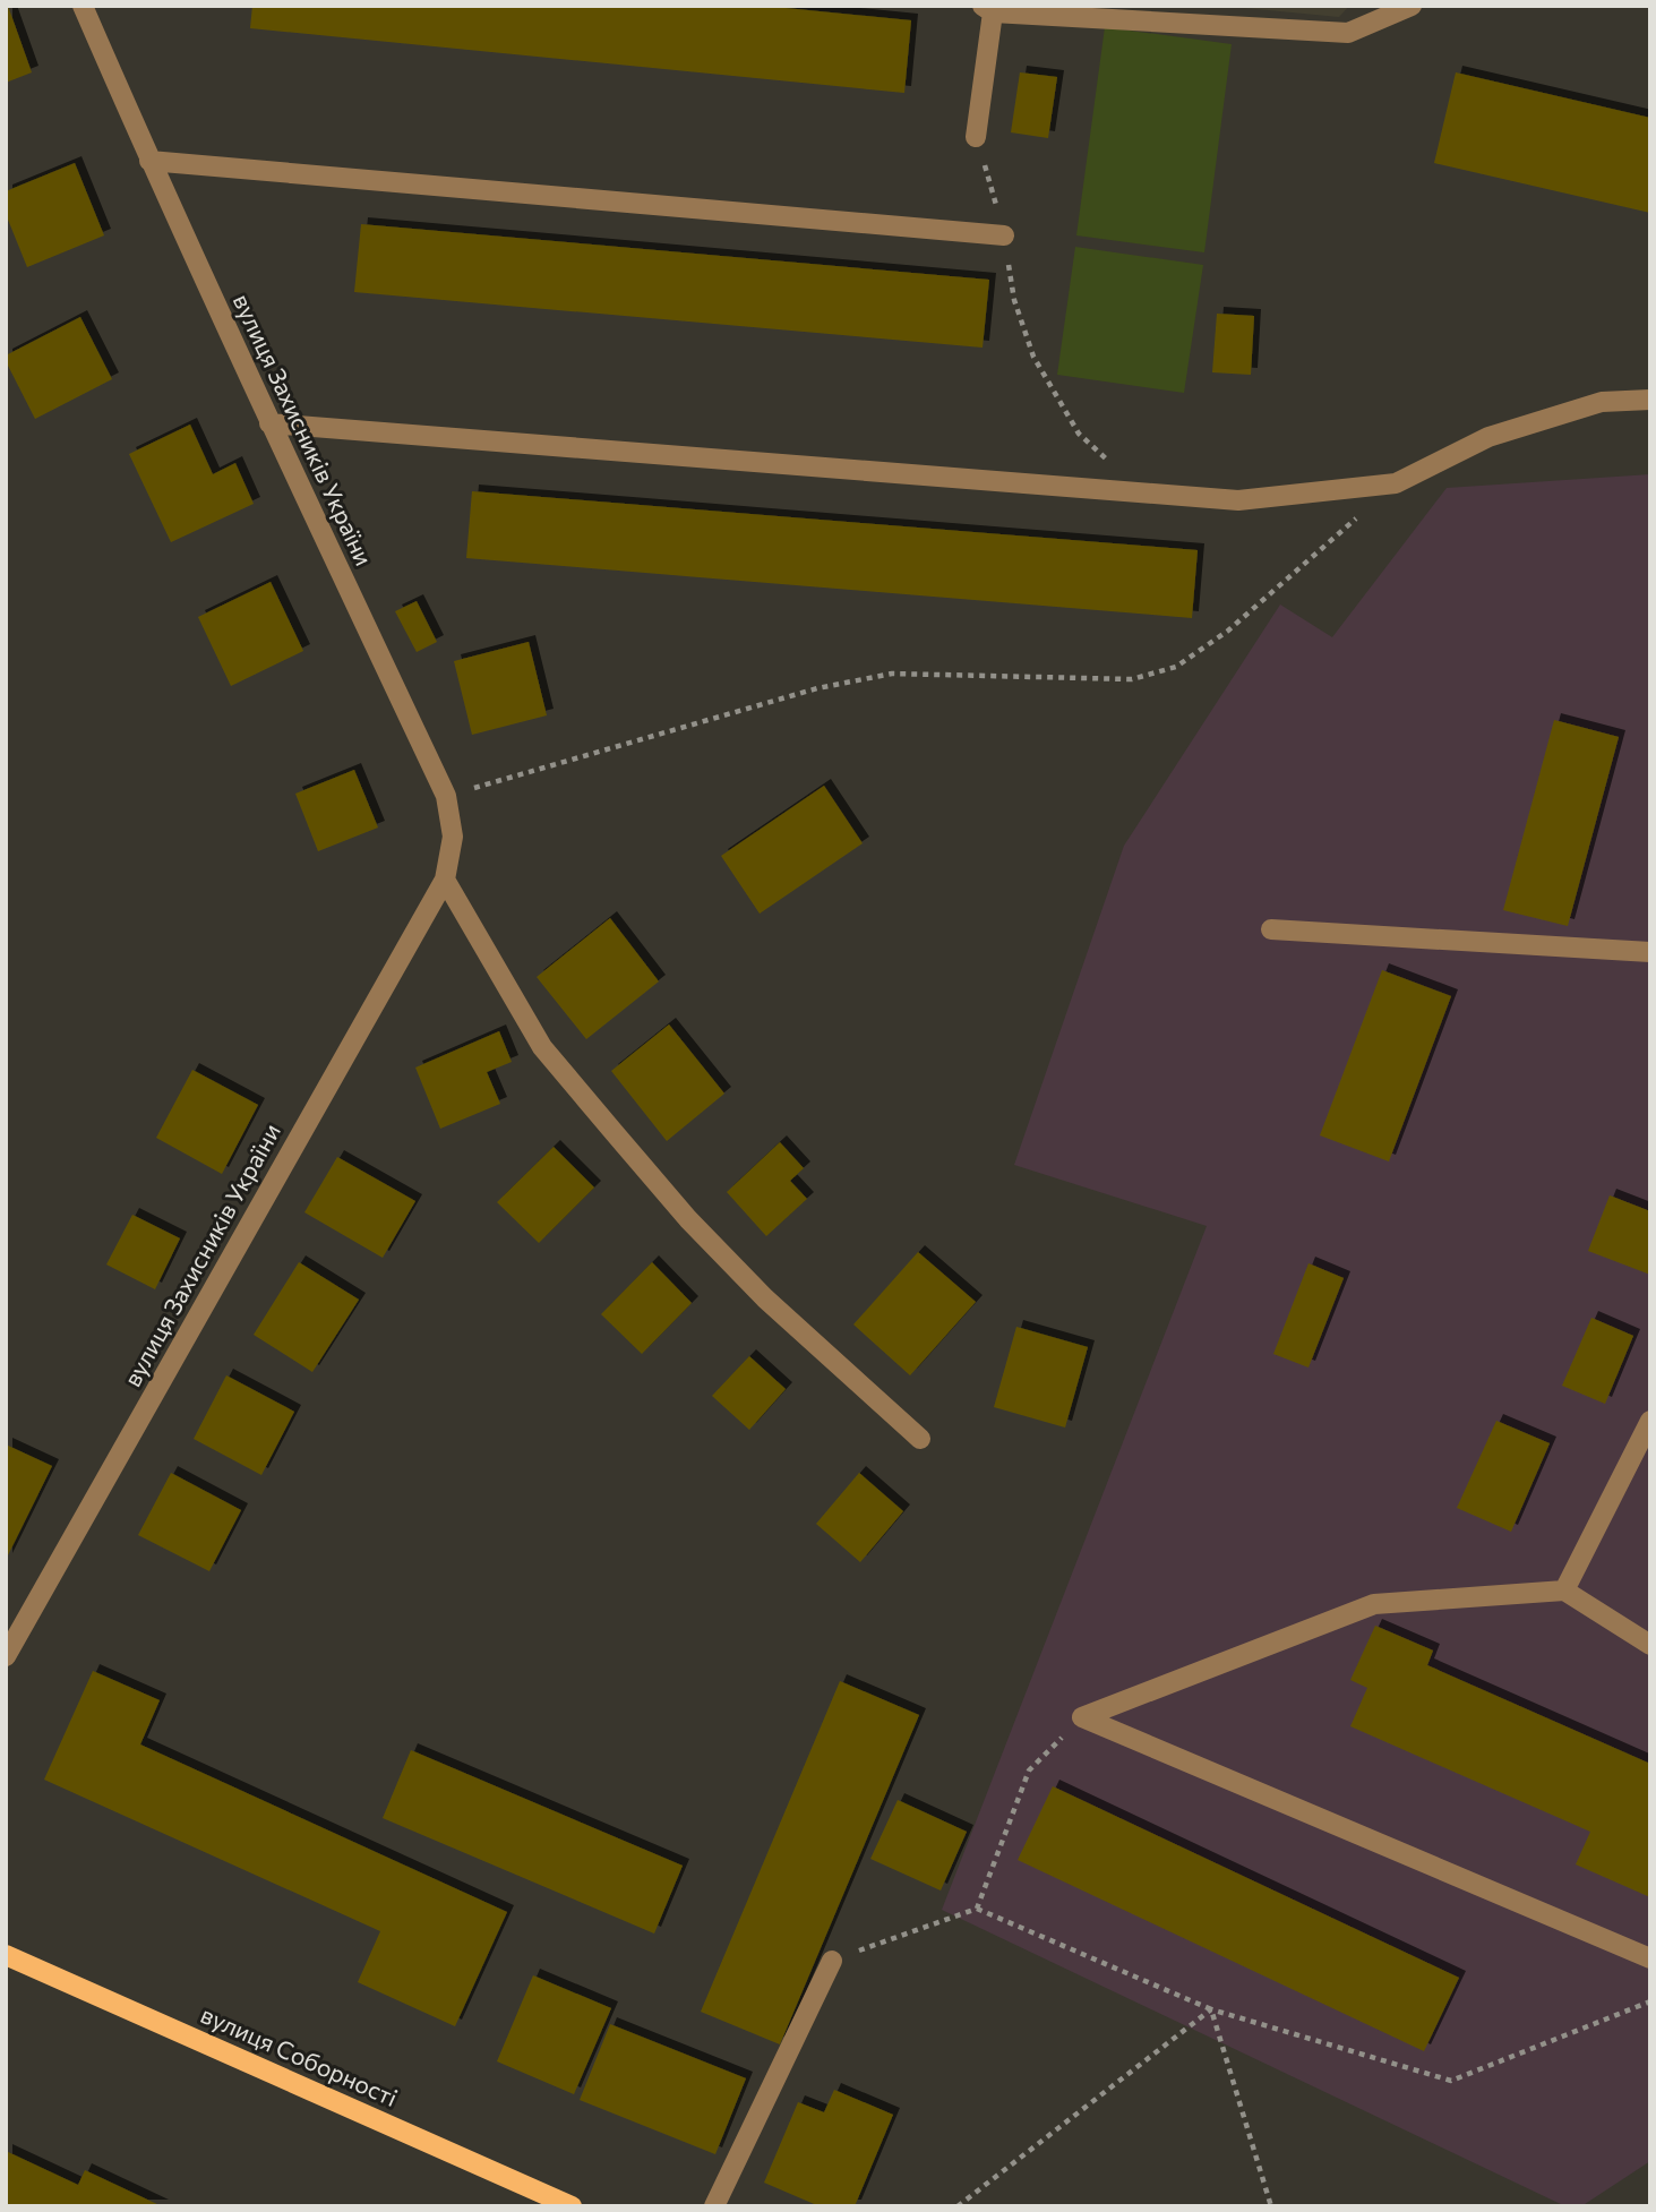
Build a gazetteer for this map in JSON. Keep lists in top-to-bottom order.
{
  "streets": {
    "main road": ["вулиця Соборності"],
    "street": ["вулиця Захисників України"]
  }
}
